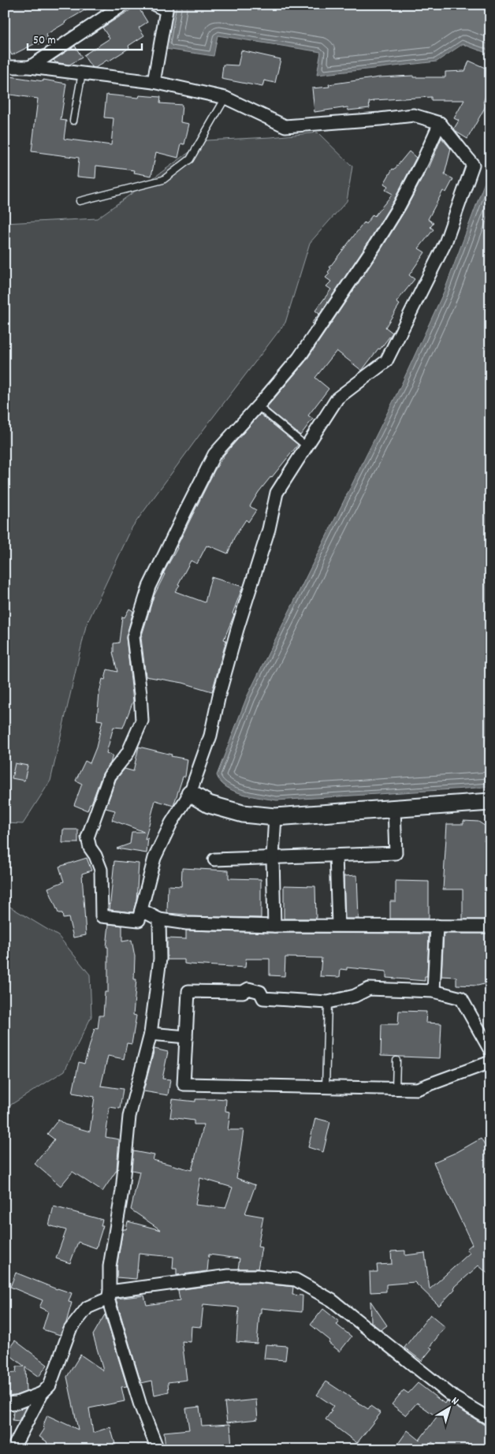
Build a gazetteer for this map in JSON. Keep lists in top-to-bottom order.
{
  "scale_bar": "50 m",
  "north": "top right"
}
